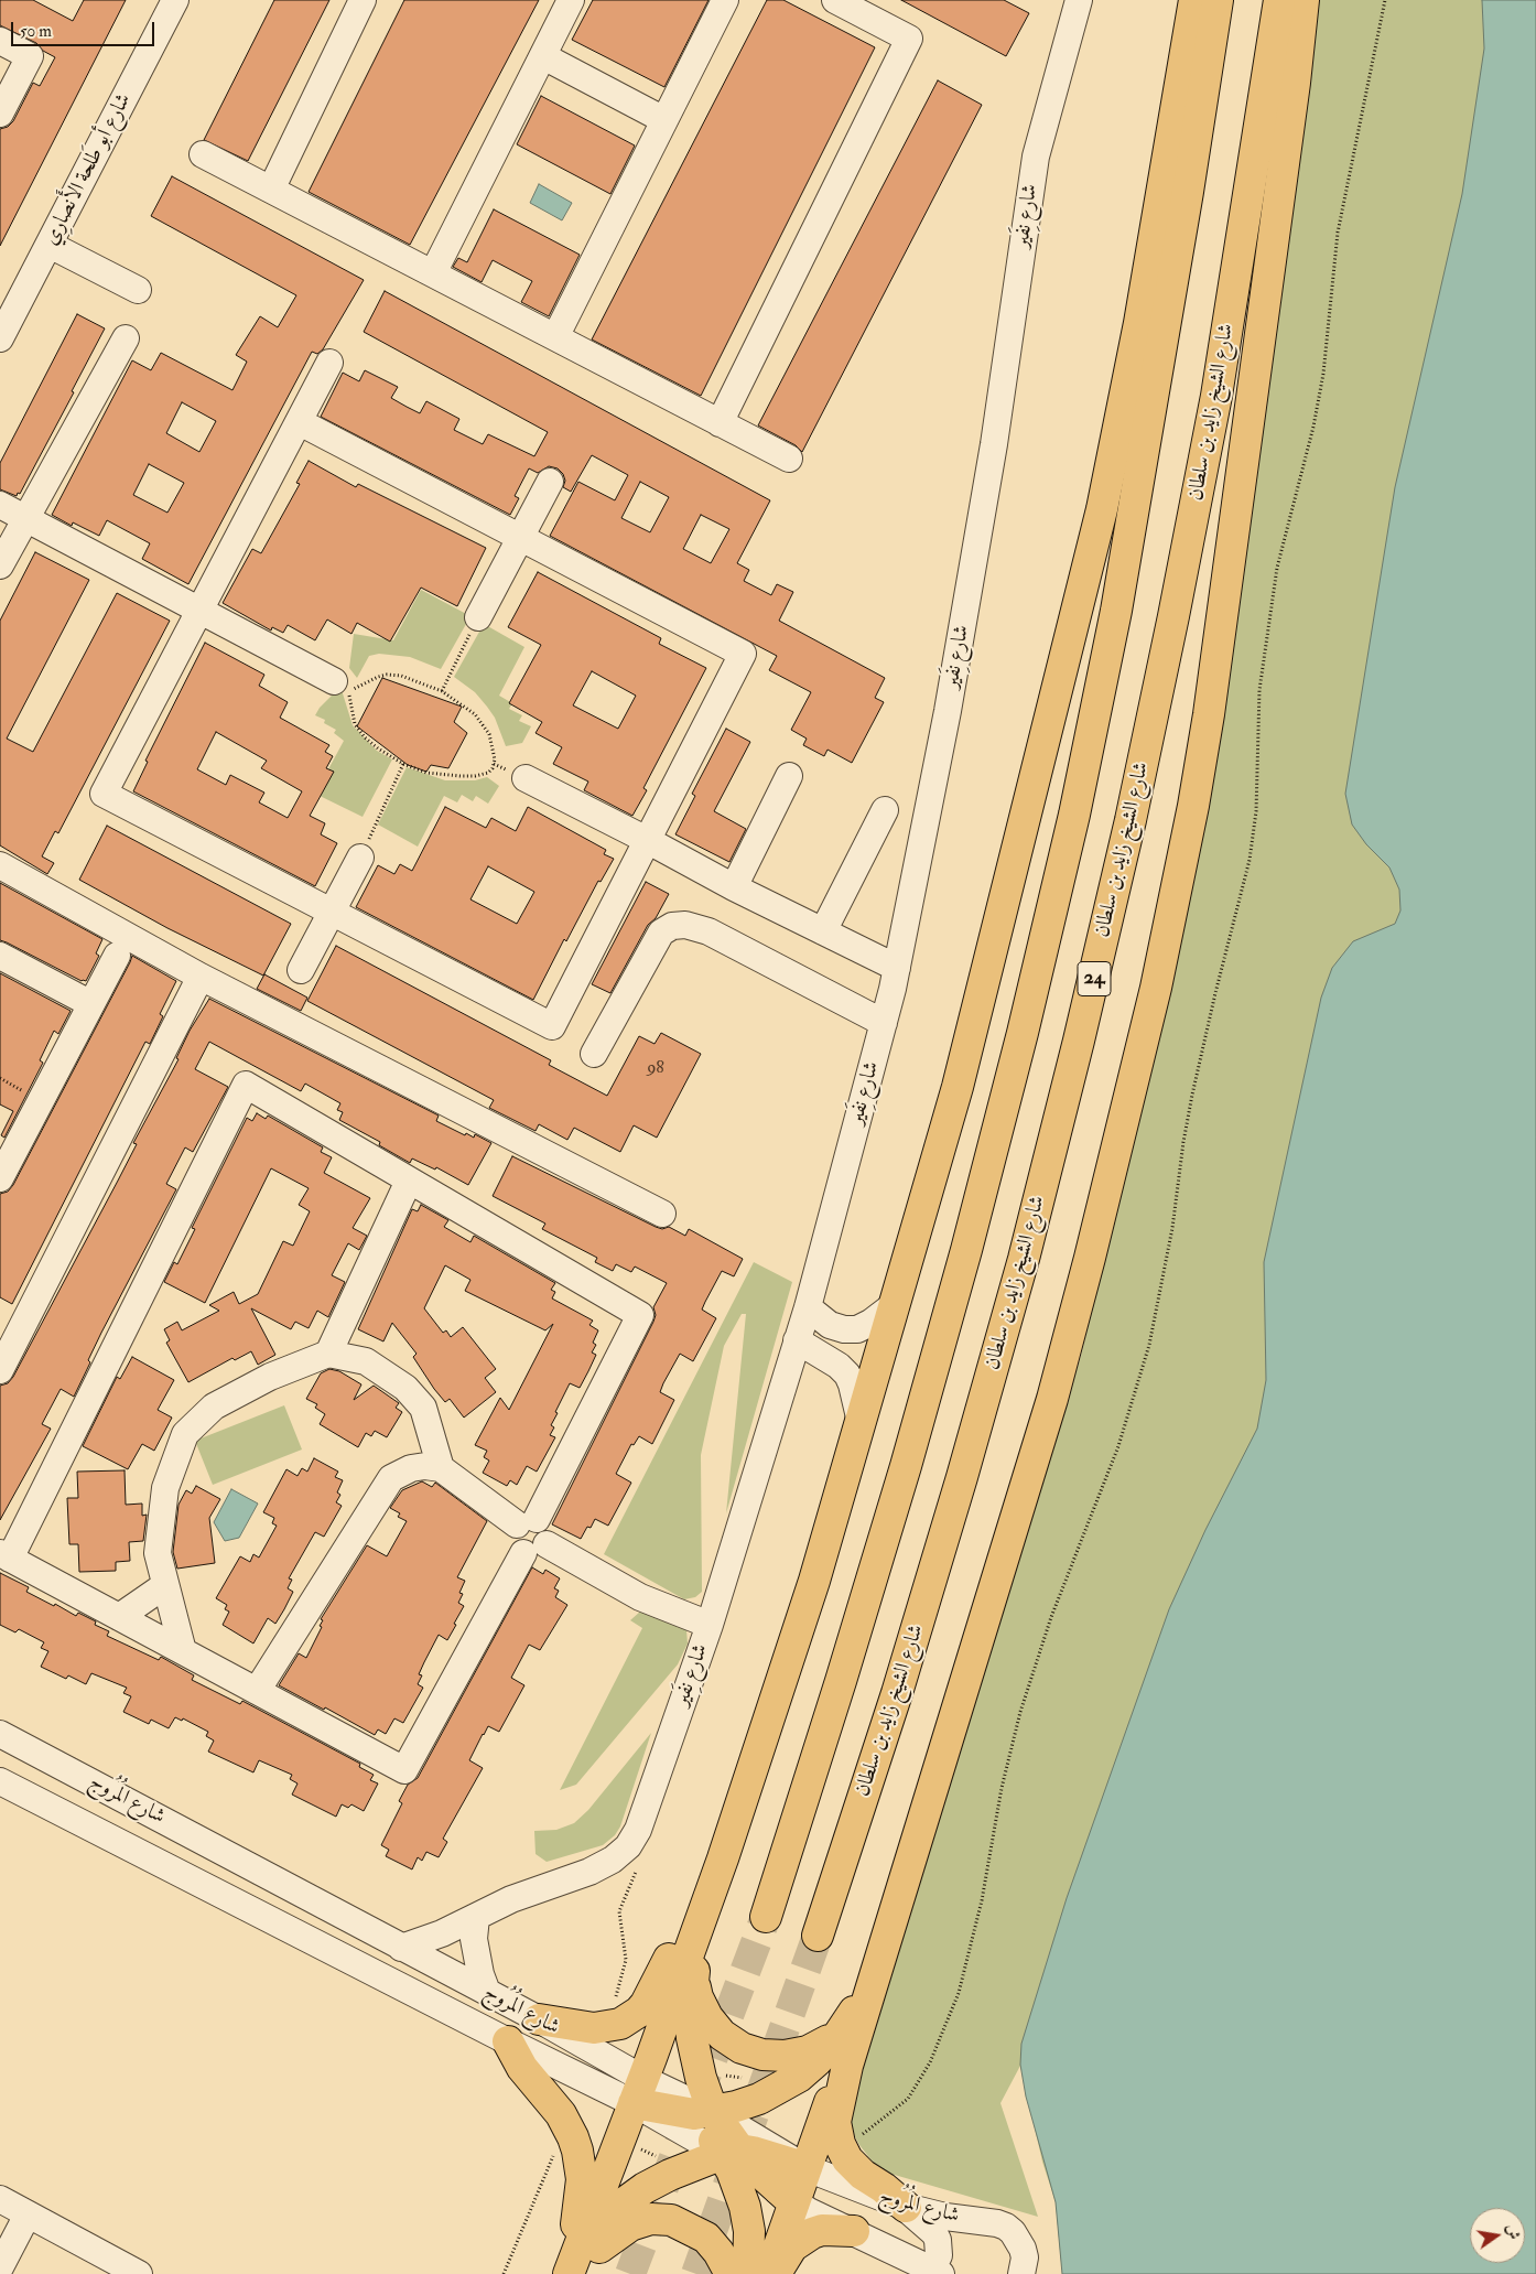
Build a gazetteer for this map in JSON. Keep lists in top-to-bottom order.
{
  "streets": {
    "main road": ["شارع الشيخ زايد بن سلطان", "24"],
    "street": ["شارع أبو طَلحة الأَنصارِي", "شارع نِفَير", "شارع المُرُوج"]
  },
  "crossings": [
    ["شارع نِفَير", "شارع المُرُوج"]
  ],
  "house_numbers": ["98"],
  "scale_bar": "50 m",
  "north": "right"
}
